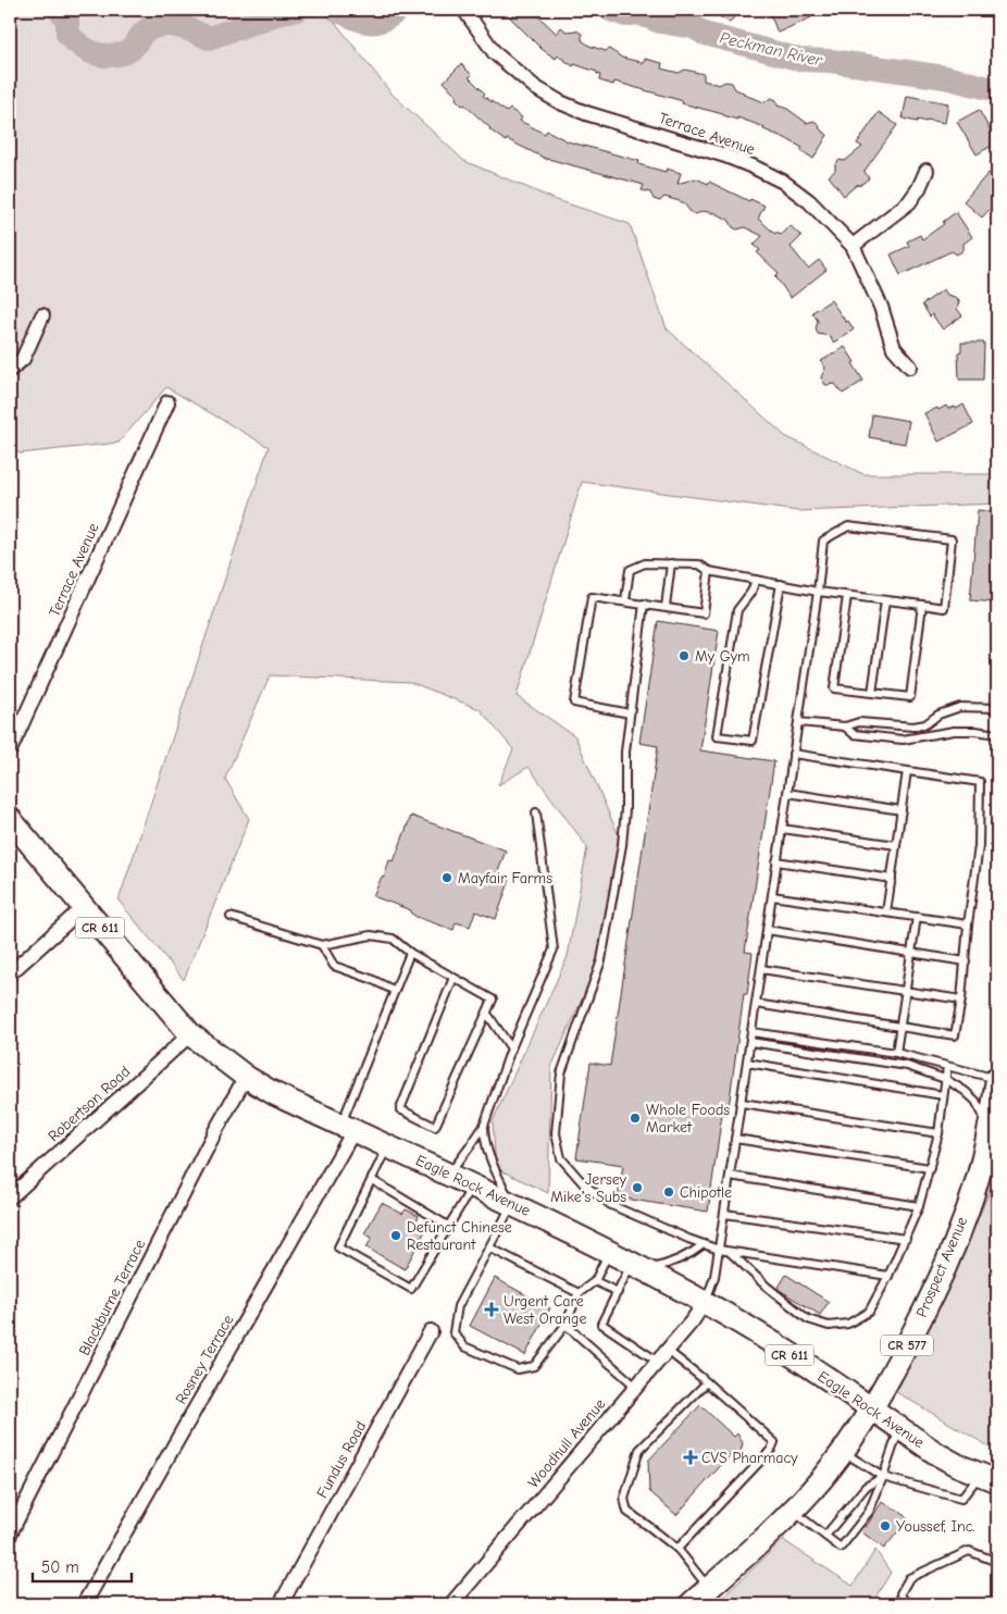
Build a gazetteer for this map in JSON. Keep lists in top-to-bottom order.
{
  "streets": {
    "main road": [
      "CR 611",
      "Eagle Rock Avenue",
      "Prospect Avenue",
      "CR 577"
    ],
    "street": [
      "Terrace Avenue",
      "Robertson Road",
      "Blackburne Terrace",
      "Rosney Terrace",
      "Woodhull Avenue",
      "Fundus Road"
    ]
  },
  "crossings": [
    ["Robertson Road", "Eagle Rock Avenue"],
    ["Eagle Rock Avenue", "Prospect Avenue"],
    ["Eagle Rock Avenue", "Blackburne Terrace"],
    ["Eagle Rock Avenue", "Rosney Terrace"],
    ["Eagle Rock Avenue", "Woodhull Avenue"]
  ],
  "water": ["Peckman River"],
  "places": {
    "other": [
      "My Gym",
      "Mayfair Farms",
      "Whole Foods Market",
      "Jersey Mike's Subs",
      "Chipotle",
      "Defunct Chinese Restaurant",
      "Youssef, Inc."
    ],
    "health": ["Urgent Care West Orange", "CVS Pharmacy"]
  },
  "scale_bar": "50 m"
}
